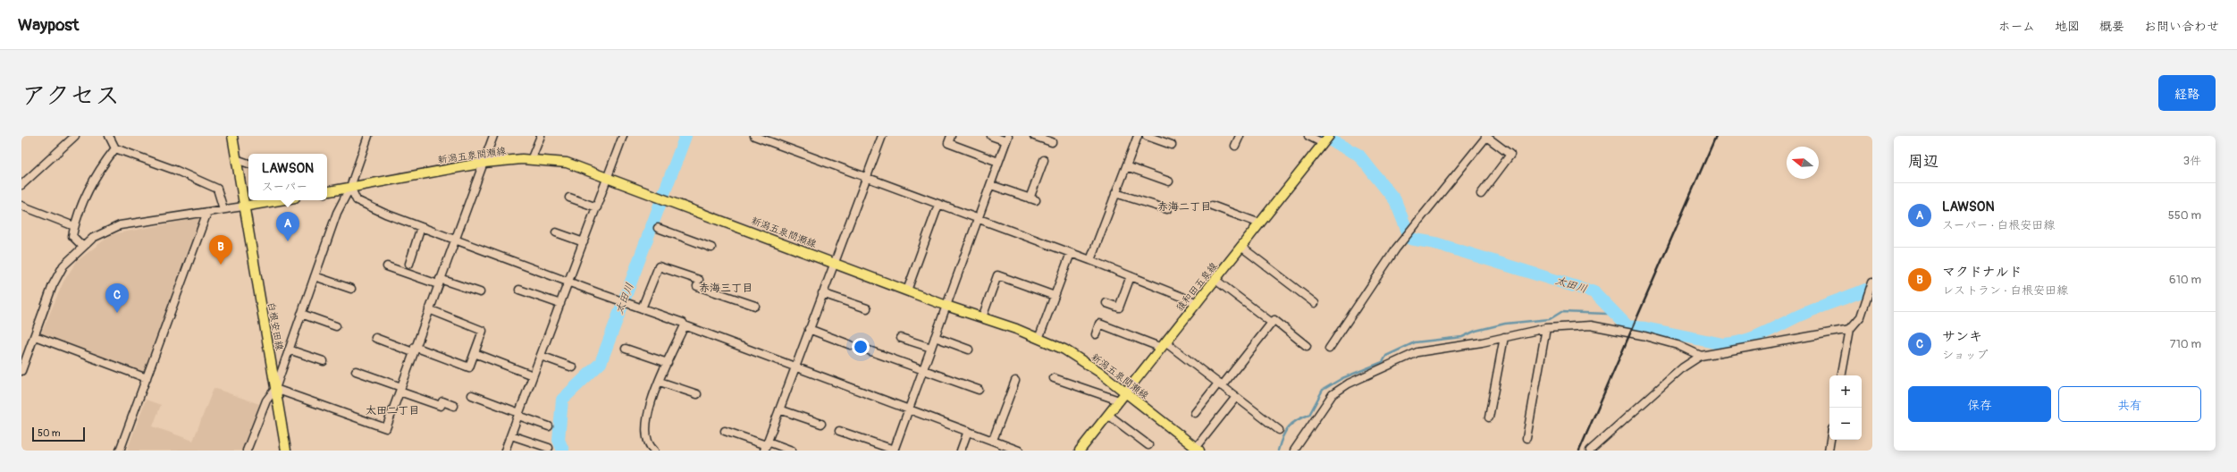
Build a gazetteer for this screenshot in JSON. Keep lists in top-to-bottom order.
{
  "streets": {
    "main road": ["新潟五泉間瀬線", "猿和田五泉線", "白根安田線"]
  },
  "crossings": [
    ["新潟五泉間瀬線", "猿和田五泉線"]
  ],
  "districts": ["赤海二丁目", "赤海三丁目", "太田二丁目"],
  "water": ["太田川"],
  "scale_bar": "50 m",
  "north": "left",
  "page": {
    "header": "Waypost",
    "nav": [
      "ホーム",
      "地図",
      "概要",
      "お問い合わせ"
    ],
    "title": "アクセス",
    "buttons": [
      "経路",
      ["保存", "共有"]
    ],
    "heading": ["周辺", "3件"],
    "popup": ["LAWSON", "スーパー"],
    "list": [
      {
        "mark": "A",
        "name": "LAWSON",
        "note": "スーパー · 白根安田線",
        "value": "550 m"
      },
      {
        "mark": "B",
        "name": "マクドナルド",
        "note": "レストラン · 白根安田線",
        "value": "610 m"
      },
      {
        "mark": "C",
        "name": "サンキ",
        "note": "ショップ",
        "value": "710 m"
      }
    ],
    "pins": ["A", "B", "C"],
    "map_buttons": ["+", "−"],
    "scale": "50 m"
  }
}
